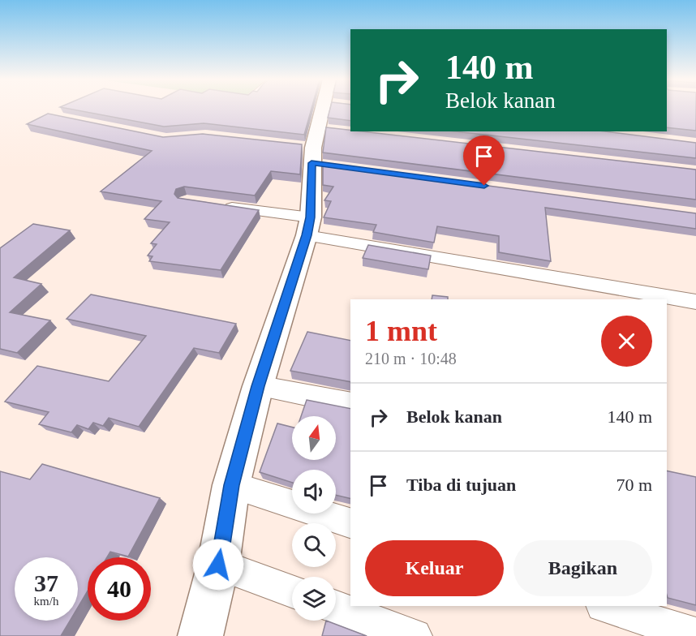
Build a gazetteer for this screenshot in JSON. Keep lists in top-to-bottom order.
{
  "north": "top",
  "page": {
    "turn": ["140 m", "Belok kanan"],
    "heading": ["1 mnt", "210 m · 10:48"],
    "list": [
      {
        "name": "Belok kanan",
        "value": "140 m"
      },
      {
        "name": "Tiba di tujuan",
        "value": "70 m"
      }
    ],
    "buttons": ["Keluar", "Bagikan"],
    "speed": "37 km/h",
    "limit": "40"
  }
}
